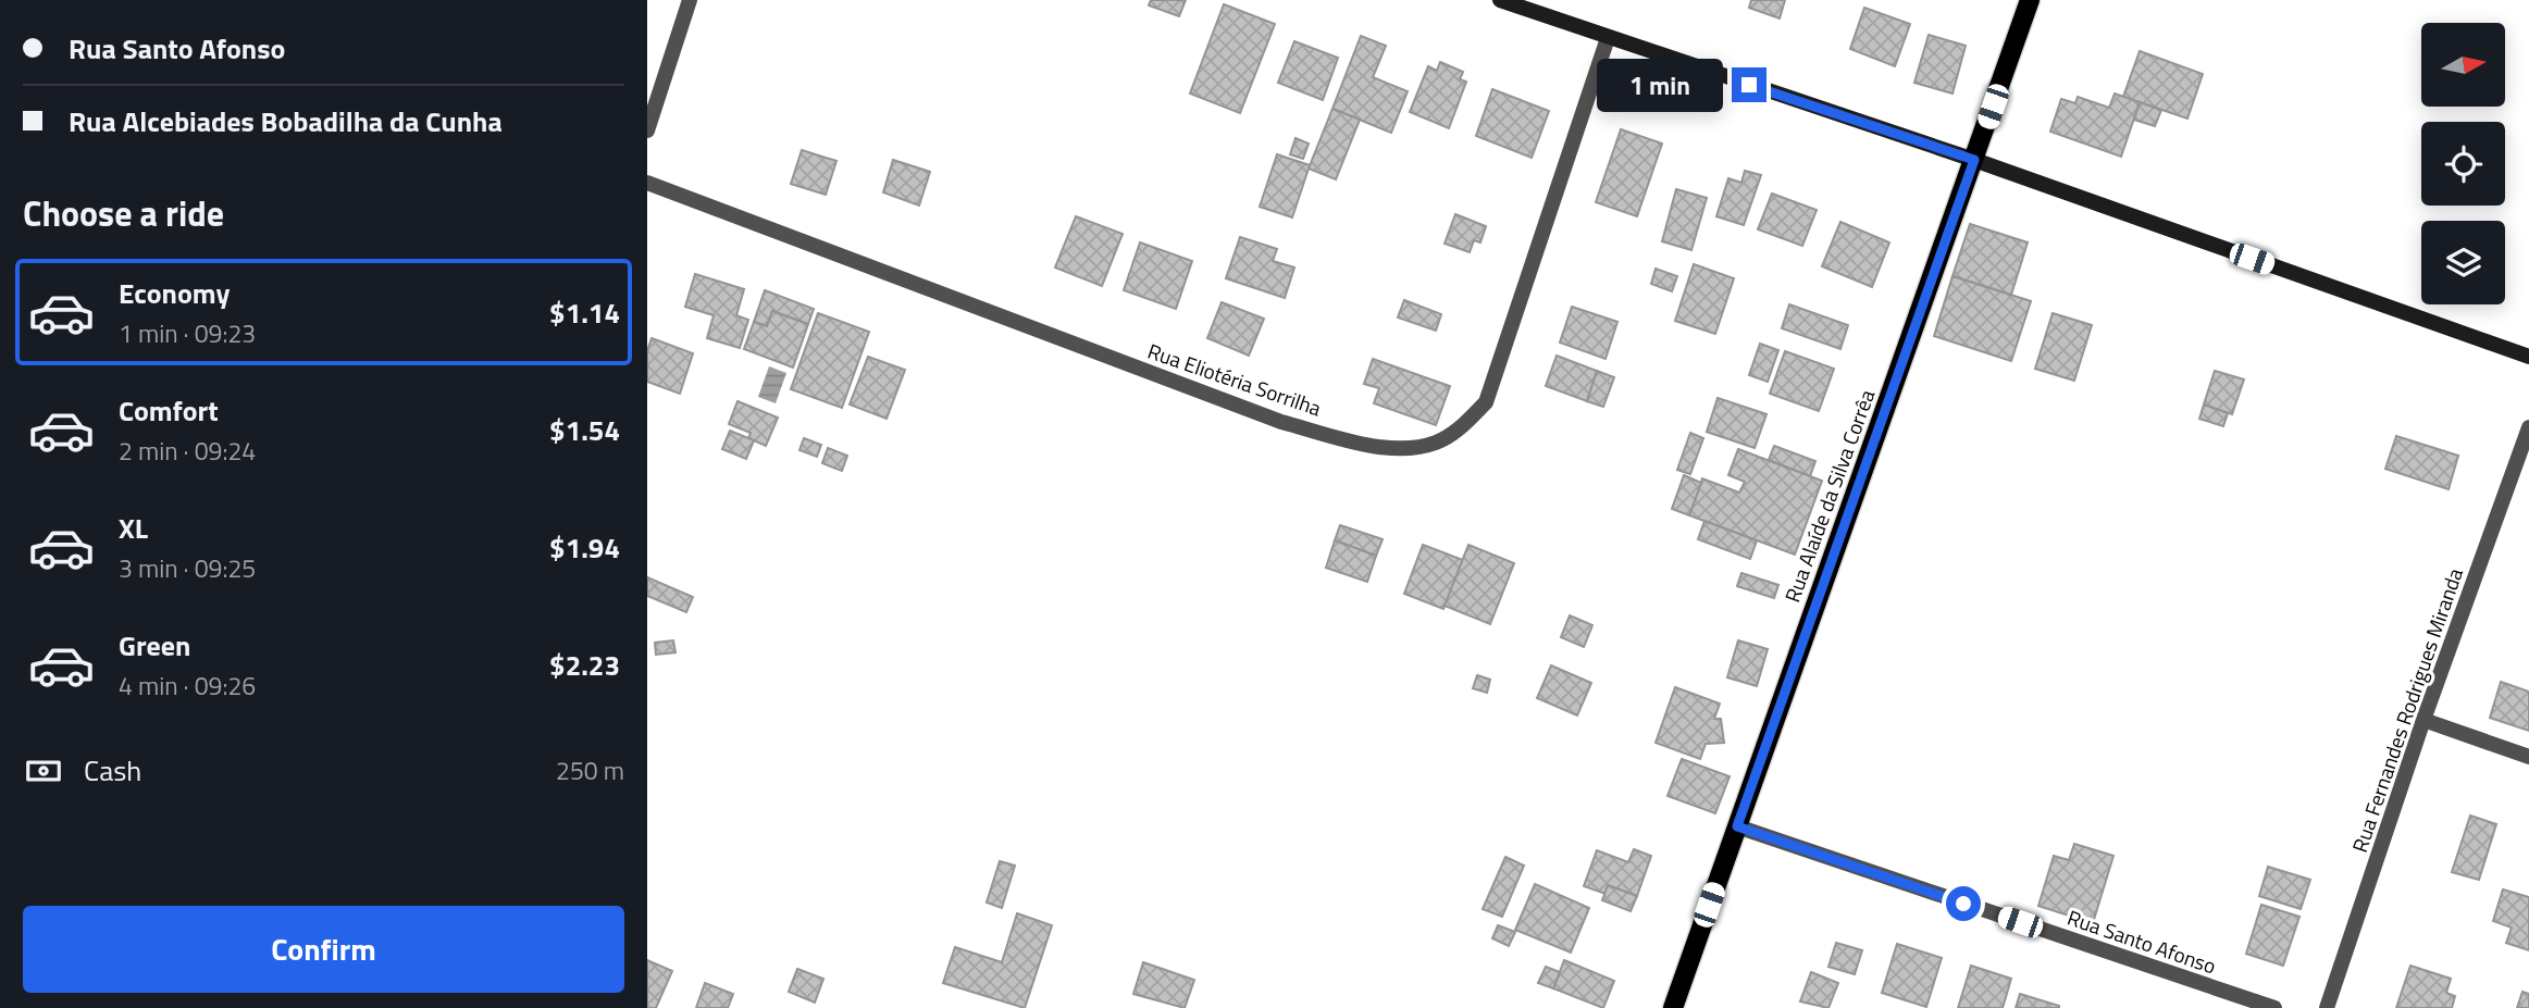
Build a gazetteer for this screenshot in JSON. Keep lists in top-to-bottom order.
{
  "streets": {
    "main road": ["Rua Alaíde da Silva Corrêa"],
    "street": ["Rua Eliotéria Sorrilha", "Rua Fernandes Rodrigues Miranda", "Rua Santo Afonso"]
  },
  "crossings": [
    ["Rua Alaíde da Silva Corrêa", "Rua Santo Afonso"]
  ],
  "north": "right",
  "page": {
    "banner": ["Rua Santo Afonso", "Rua Alcebiades Bobadilha da Cunha"],
    "bubble": "1 min",
    "heading": "Choose a ride",
    "list": [
      {
        "name": "Economy",
        "note": "1 min · 09:23",
        "value": "$1.14"
      },
      {
        "name": "Comfort",
        "note": "2 min · 09:24",
        "value": "$1.54"
      },
      {
        "name": "XL",
        "note": "3 min · 09:25",
        "value": "$1.94"
      },
      {
        "name": "Green",
        "note": "4 min · 09:26",
        "value": "$2.23"
      }
    ],
    "pay": ["Cash", "250 m"],
    "buttons": "Confirm"
  }
}
